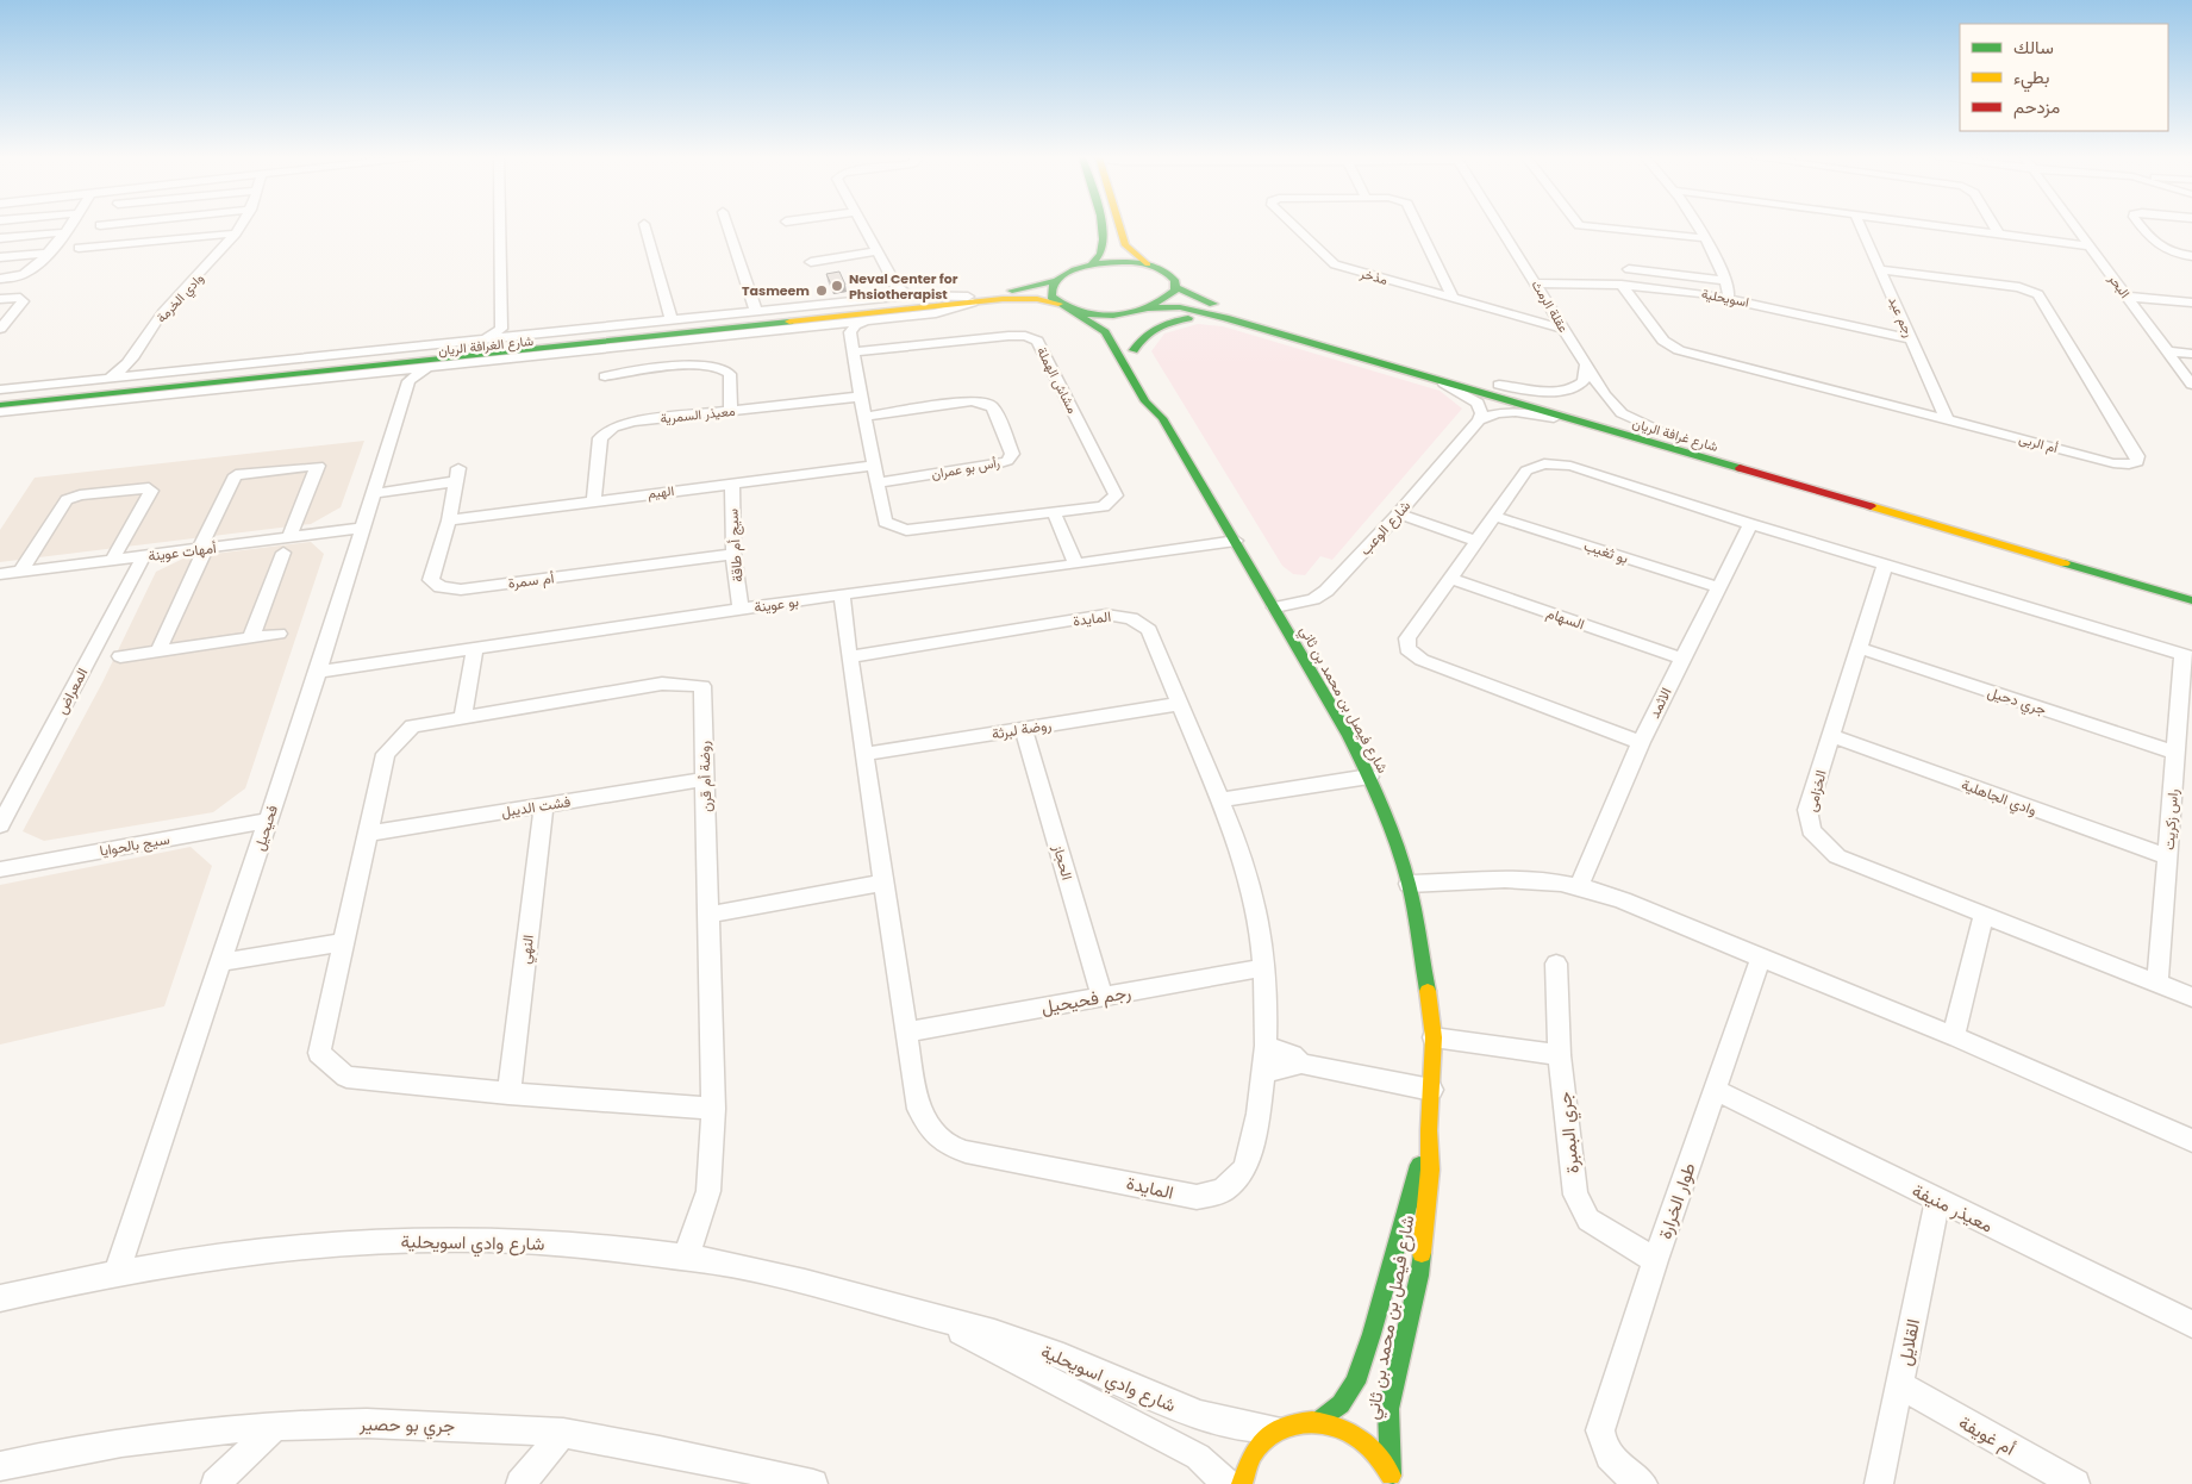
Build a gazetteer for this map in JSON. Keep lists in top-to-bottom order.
{
  "streets": {
    "main road": ["شارع الغرافة الريان", "شارع غرافة الريان", "شارع فيصل بن محمد بن ثاني"],
    "street": [
      "مذخر",
      "البحر",
      "وادي الخرمة",
      "اسويحلية",
      "عقلة الرمث",
      "رجم عيد",
      "مشاش الهملة",
      "معيذر السمرية",
      "أم الربى",
      "رأس بو عمران",
      "الهيم",
      "شارع الوعب",
      "سيج أم طاقة",
      "أمهات عوينة",
      "بو ثغيب",
      "أم سمرة",
      "بو عوينة",
      "المايدة",
      "السهام",
      "المعراض",
      "جري دحيل",
      "الاثمد",
      "روضة لبرثة",
      "روضة أم قرن",
      "الخزامى",
      "وادي الجاهلية",
      "فشت الديبل",
      "راس زكريت",
      "فحيحيل",
      "سيج بالحوايا",
      "الحجاز",
      "النهي",
      "رجم فحيحيل",
      "جري البمبرة",
      "طوار الخرارة",
      "معيذر منيفة",
      "شارع وادي اسويحلية",
      "القلايل",
      "جري بو حصير",
      "أم غويفة"
    ]
  },
  "crossings": [
    ["مذخر", "عقلة الرمث"],
    ["وادي الخرمة", "شارع الغرافة الريان"],
    ["اسويحلية", "عقلة الرمث"],
    ["اسويحلية", "رجم عيد"],
    ["اسويحلية", "أم الربى"],
    ["عقلة الرمث", "شارع غرافة الريان"],
    ["رجم عيد", "أم الربى"],
    ["شارع الغرافة الريان", "شارع فيصل بن محمد بن ثاني"],
    ["شارع الغرافة الريان", "فحيحيل"],
    ["مشاش الهملة", "معيذر السمرية"],
    ["مشاش الهملة", "رأس بو عمران"],
    ["مشاش الهملة", "الهيم"],
    ["معيذر السمرية", "الهيم"],
    ["الهيم", "سيج أم طاقة"],
    ["الهيم", "أم سمرة"],
    ["شارع الوعب", "شارع فيصل بن محمد بن ثاني"],
    ["سيج أم طاقة", "أم سمرة"],
    ["سيج أم طاقة", "بو عوينة"],
    ["أمهات عوينة", "المعراض"],
    ["أمهات عوينة", "فحيحيل"],
    ["بو ثغيب", "الاثمد"],
    ["أم سمرة", "فحيحيل"],
    ["بو عوينة", "المايدة"],
    ["بو عوينة", "شارع فيصل بن محمد بن ثاني"],
    ["بو عوينة", "فحيحيل"],
    ["المايدة", "روضة لبرثة"],
    ["المايدة", "رجم فحيحيل"],
    ["السهام", "الاثمد"],
    ["جري دحيل", "الخزامى"],
    ["جري دحيل", "راس زكريت"],
    ["روضة لبرثة", "الحجاز"],
    ["روضة أم قرن", "فشت الديبل"],
    ["روضة أم قرن", "النهي"],
    ["روضة أم قرن", "شارع وادي اسويحلية"],
    ["الخزامى", "وادي الجاهلية"],
    ["الخزامى", "راس زكريت"],
    ["وادي الجاهلية", "راس زكريت"],
    ["فشت الديبل", "النهي"],
    ["فحيحيل", "سيج بالحوايا"],
    ["فحيحيل", "شارع وادي اسويحلية"],
    ["الحجاز", "رجم فحيحيل"],
    ["جري البمبرة", "طوار الخرارة"],
    ["طوار الخرارة", "معيذر منيفة"],
    ["معيذر منيفة", "القلايل"],
    ["القلايل", "أم غويفة"]
  ],
  "places": ["Neval Center for Phsiotherapist", "Tasmeem"],
  "legend": ["سالك", "بطيء", "مزدحم"]
}
